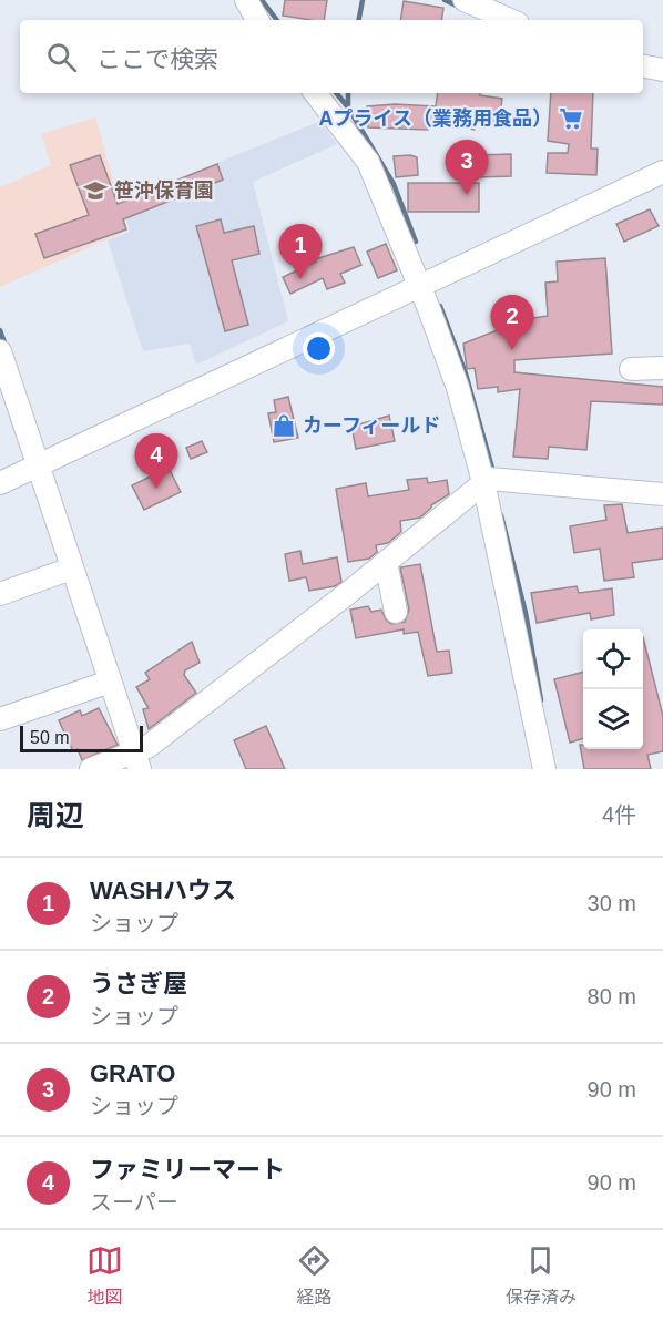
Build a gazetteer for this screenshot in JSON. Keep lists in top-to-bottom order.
{
  "places": {
    "supermarket": ["Aプライス（業務用食品）"],
    "school or university": ["笹沖保育園"],
    "shop": ["カーフィールド"]
  },
  "scale_bar": "50 m",
  "page": {
    "search": "ここで検索",
    "pins": [
      "3",
      "1",
      "2",
      "4"
    ],
    "scale": "50 m",
    "heading": ["周辺", "4件"],
    "list": [
      {
        "mark": "1",
        "name": "WASHハウス",
        "note": "ショップ",
        "value": "30 m"
      },
      {
        "mark": "2",
        "name": "うさぎ屋",
        "note": "ショップ",
        "value": "80 m"
      },
      {
        "mark": "3",
        "name": "GRATO",
        "note": "ショップ",
        "value": "90 m"
      },
      {
        "mark": "4",
        "name": "ファミリーマート",
        "note": "スーパー",
        "value": "90 m"
      }
    ],
    "nav": ["地図", "経路", "保存済み"]
  }
}
